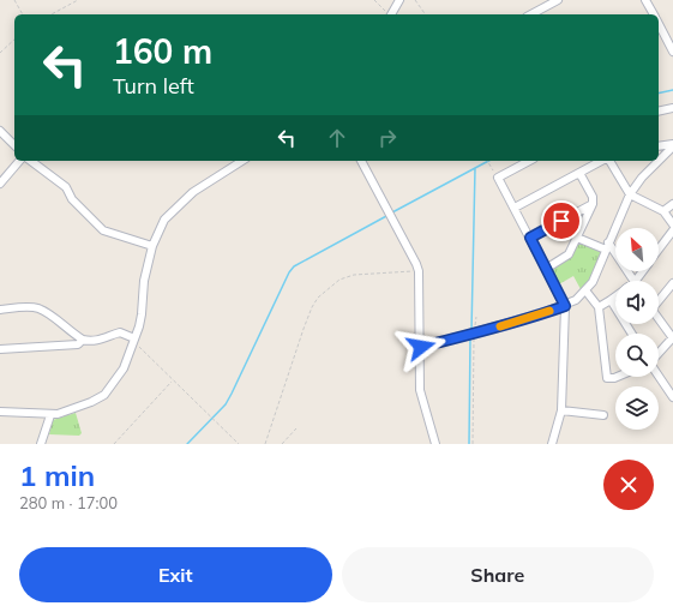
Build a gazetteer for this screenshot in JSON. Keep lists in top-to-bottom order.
{
  "north": "top left",
  "page": {
    "turn": ["160 m", "Turn left"],
    "heading": ["1 min", "280 m · 17:00"],
    "buttons": ["Exit", "Share"]
  }
}
